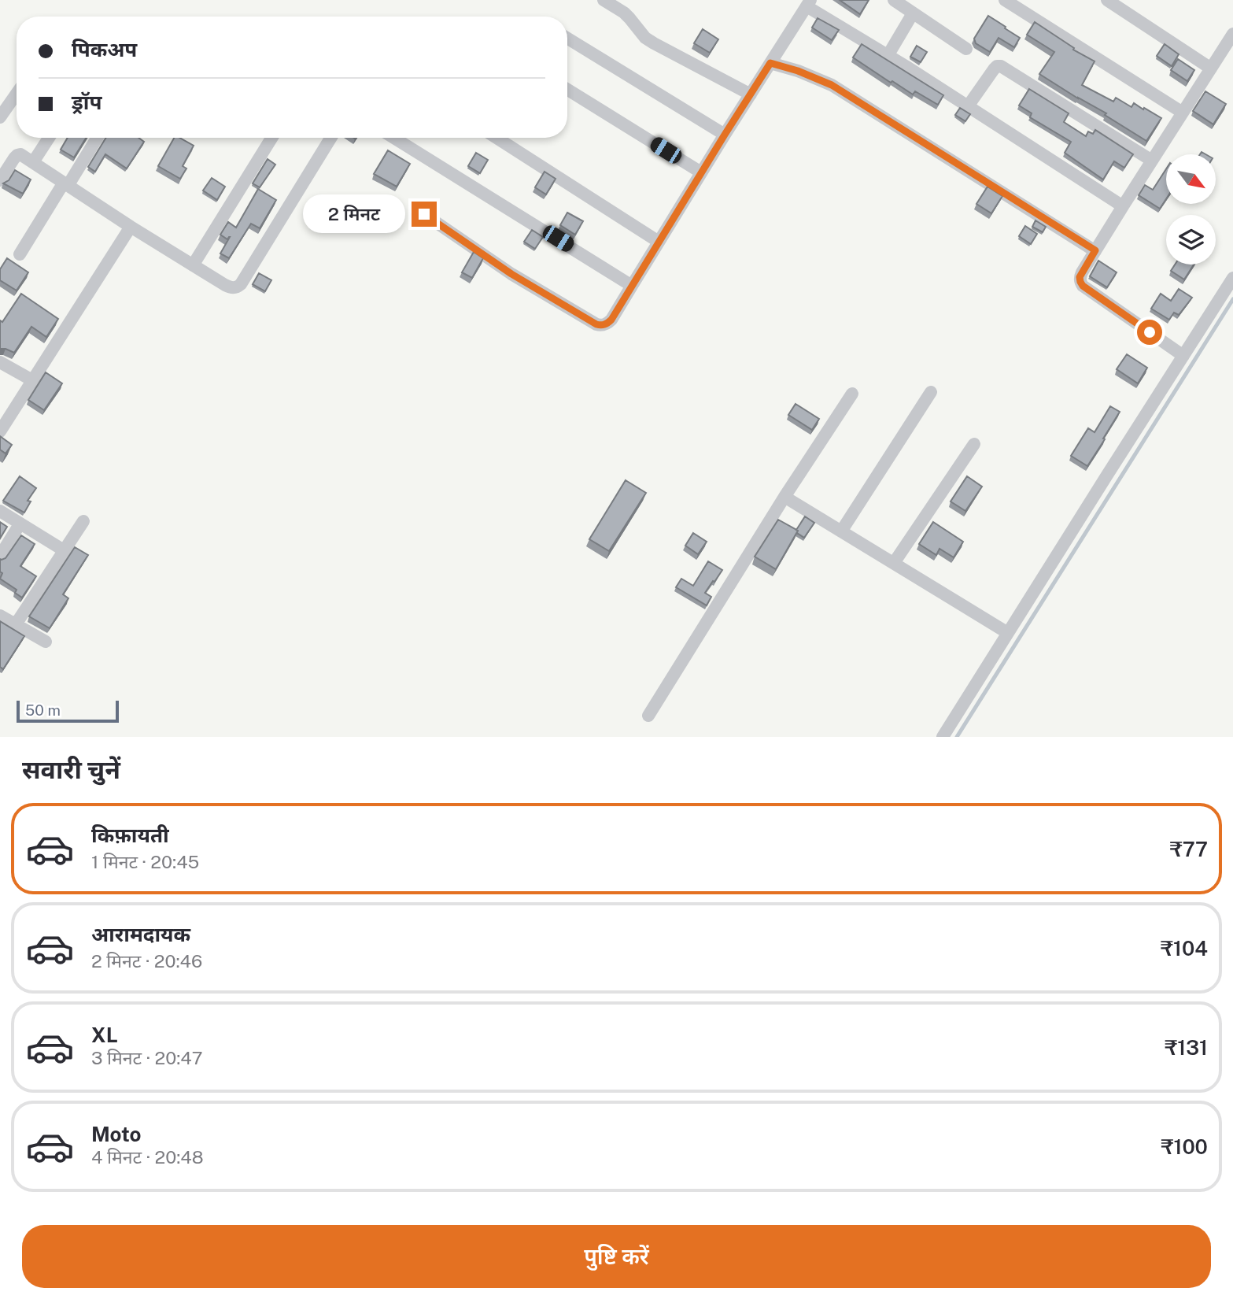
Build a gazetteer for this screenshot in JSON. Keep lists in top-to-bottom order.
{
  "scale_bar": "50 m",
  "north": "bottom right",
  "page": {
    "banner": ["पिकअप", "ड्रॉप"],
    "bubble": "2 मिनट",
    "scale": "50 m",
    "heading": "सवारी चुनें",
    "list": [
      {
        "name": "किफ़ायती",
        "note": "1 मिनट · 20:45",
        "value": "₹77"
      },
      {
        "name": "आरामदायक",
        "note": "2 मिनट · 20:46",
        "value": "₹104"
      },
      {
        "name": "XL",
        "note": "3 मिनट · 20:47",
        "value": "₹131"
      },
      {
        "name": "Moto",
        "note": "4 मिनट · 20:48",
        "value": "₹100"
      }
    ],
    "buttons": "पुष्टि करें"
  }
}
